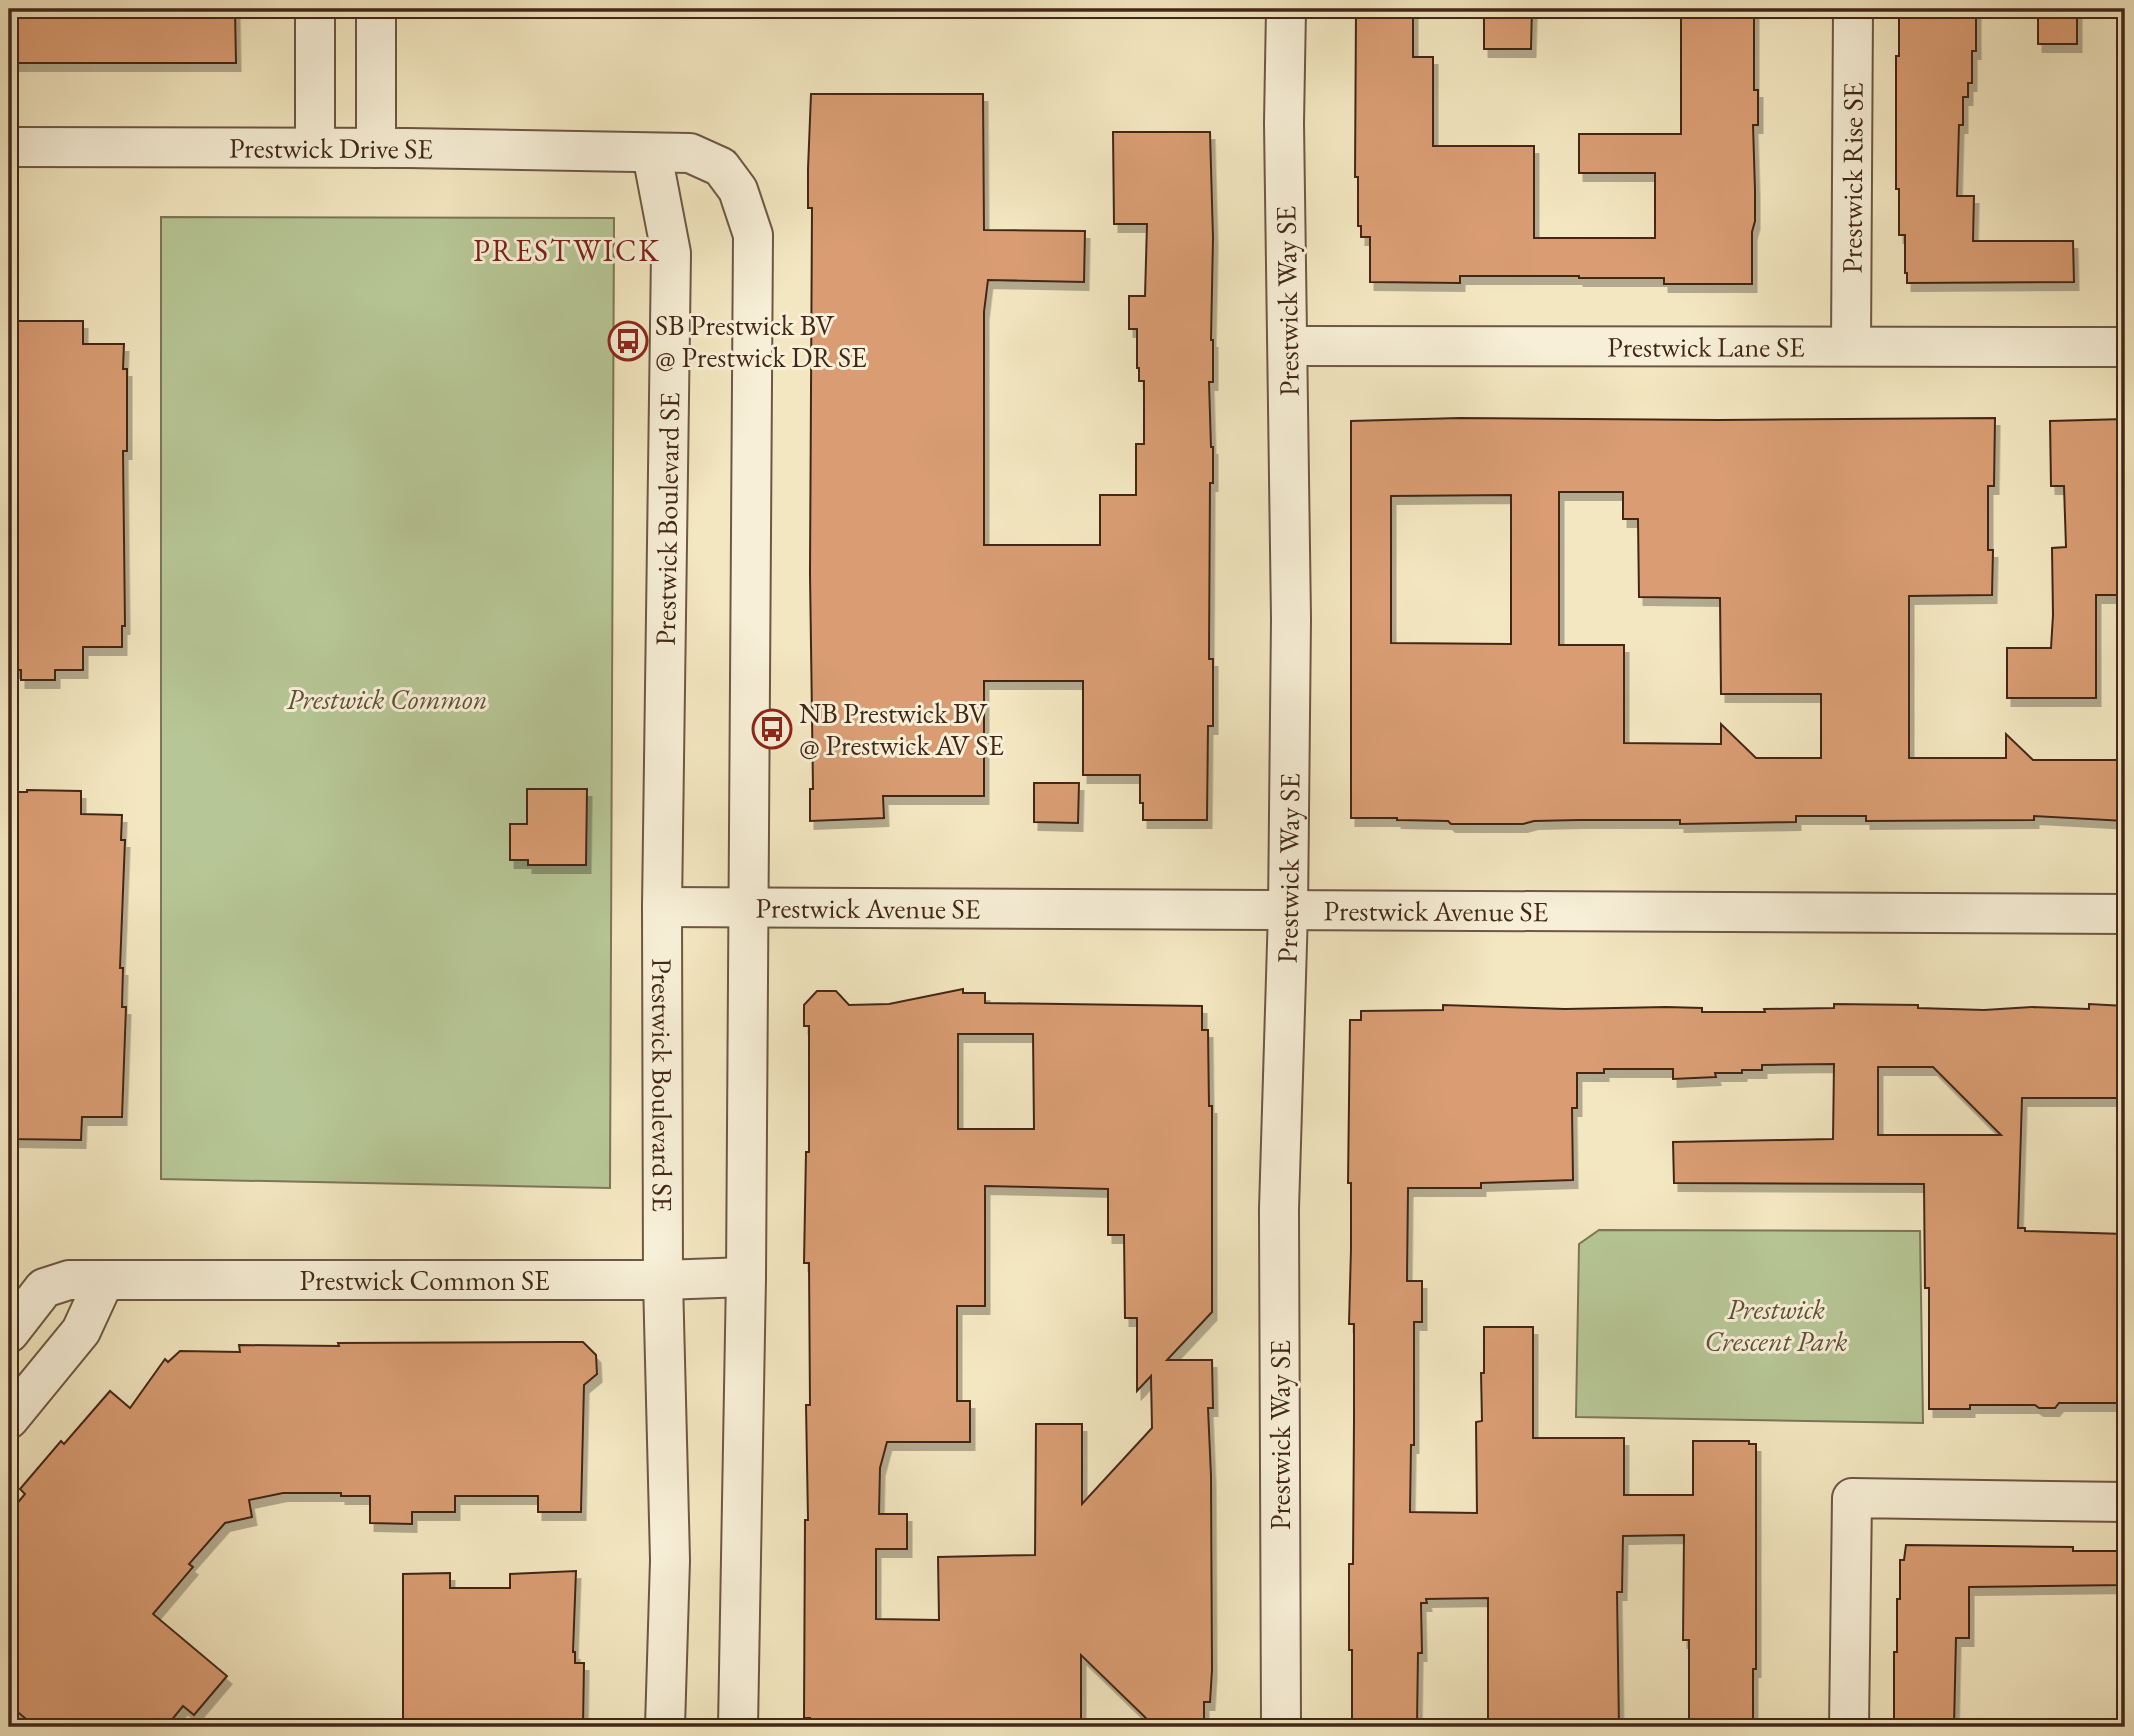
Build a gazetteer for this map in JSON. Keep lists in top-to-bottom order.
{
  "streets": {
    "street": [
      "Prestwick Drive SE",
      "Prestwick Rise SE",
      "Prestwick Way SE",
      "Prestwick Lane SE",
      "Prestwick Boulevard SE",
      "Prestwick Avenue SE",
      "Prestwick Common SE"
    ]
  },
  "crossings": [
    ["Prestwick Drive SE", "Prestwick Boulevard SE"],
    ["Prestwick Rise SE", "Prestwick Lane SE"],
    ["Prestwick Way SE", "Prestwick Lane SE"],
    ["Prestwick Way SE", "Prestwick Avenue SE"],
    ["Prestwick Boulevard SE", "Prestwick Avenue SE"],
    ["Prestwick Boulevard SE", "Prestwick Common SE"]
  ],
  "districts": ["PRESTWICK"],
  "parks": ["Prestwick Common", "Prestwick Crescent Park"],
  "places": {
    "bus stop": ["SB Prestwick BV @ Prestwick DR SE", "NB Prestwick BV @ Prestwick AV SE"]
  }
}
